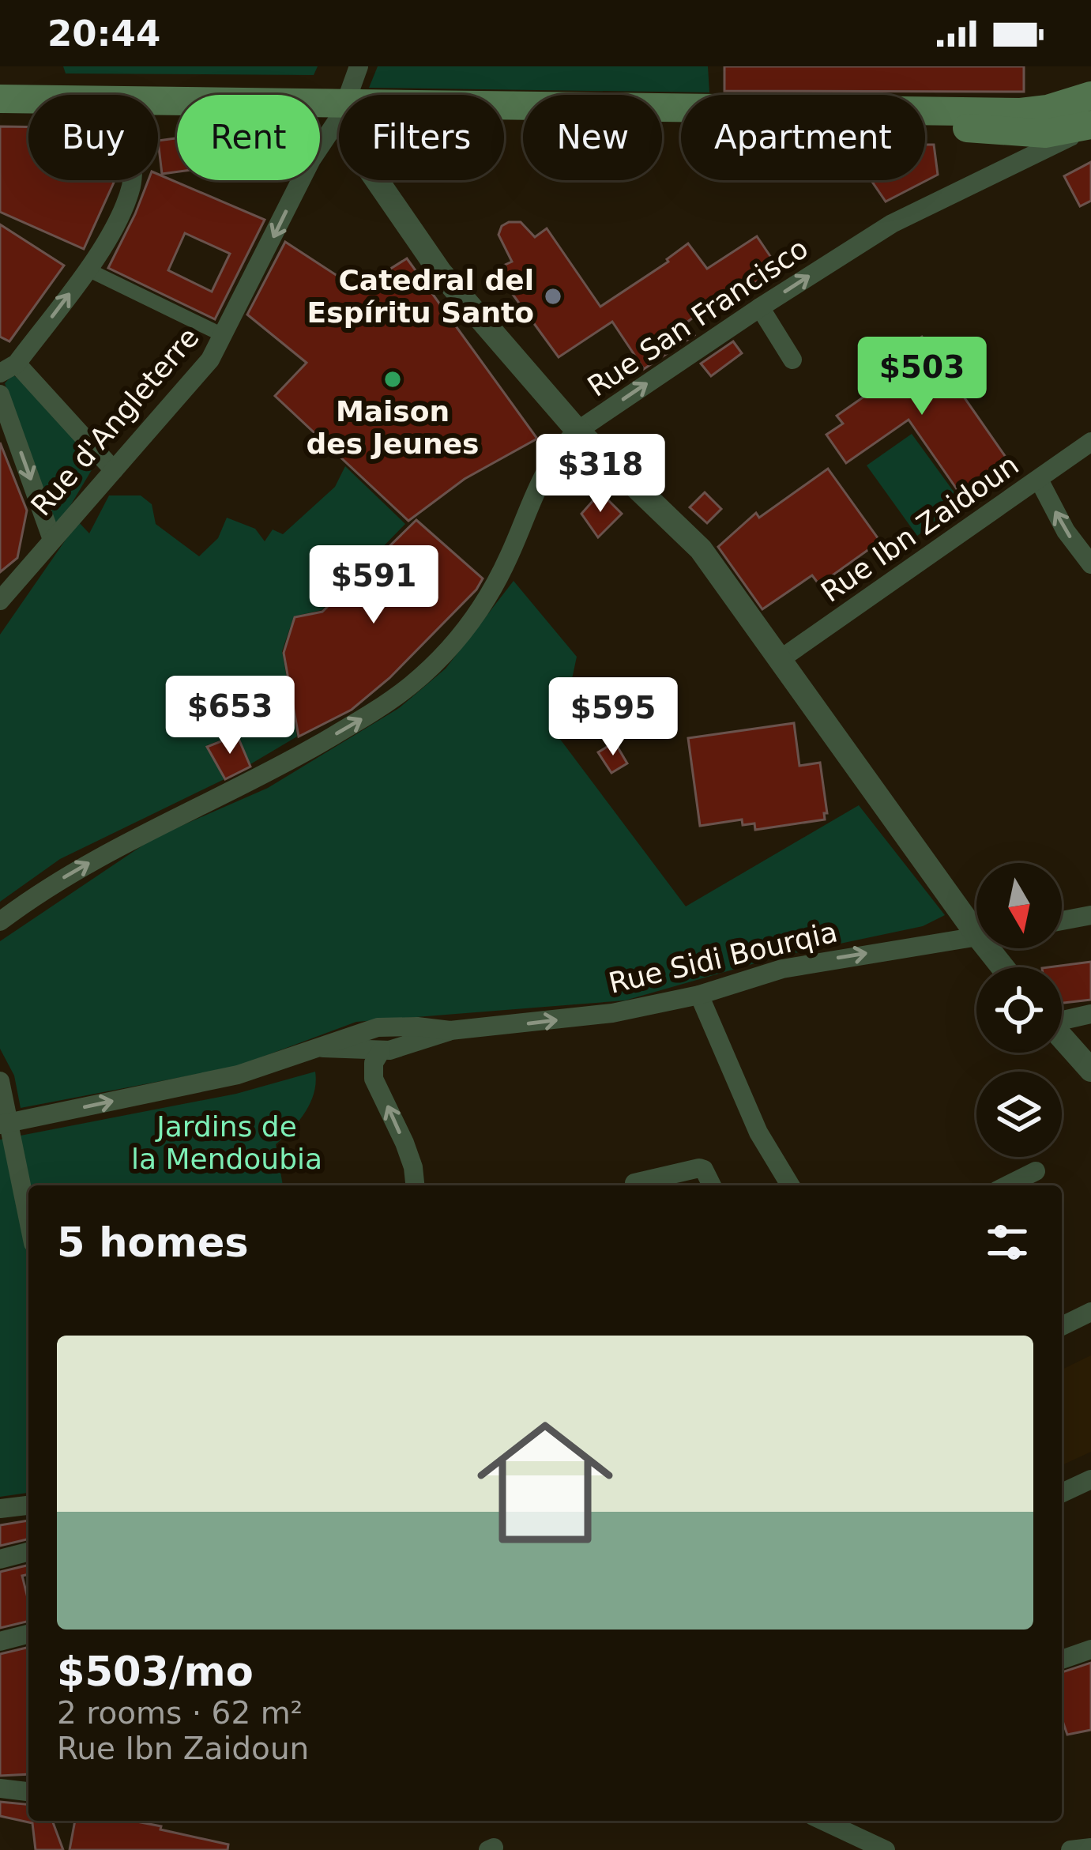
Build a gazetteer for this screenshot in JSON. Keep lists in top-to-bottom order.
{
  "streets": {
    "street": [
      "Rue San Francisco",
      "Rue d'Angleterre",
      "Rue Ibn Zaidoun",
      "Rue Sidi Bourqia"
    ]
  },
  "one_way": ["Rue San Francisco", "Rue Sidi Bourqia"],
  "parks": ["Jardins de la Mendoubia"],
  "places": ["Catedral del Espíritu Santo", "Maison des Jeunes"],
  "north": "bottom",
  "page": {
    "status": "20:44",
    "chip": [
      "Buy",
      "Rent",
      "Filters",
      "New",
      "Apartment"
    ],
    "price": [
      "$503",
      "$318",
      "$591",
      "$653",
      "$595"
    ],
    "heading": "5 homes",
    "list": [
      {
        "name": "$503/mo",
        "note": "2 rooms · 62 m² · Rue Ibn Zaidoun"
      }
    ]
  }
}
